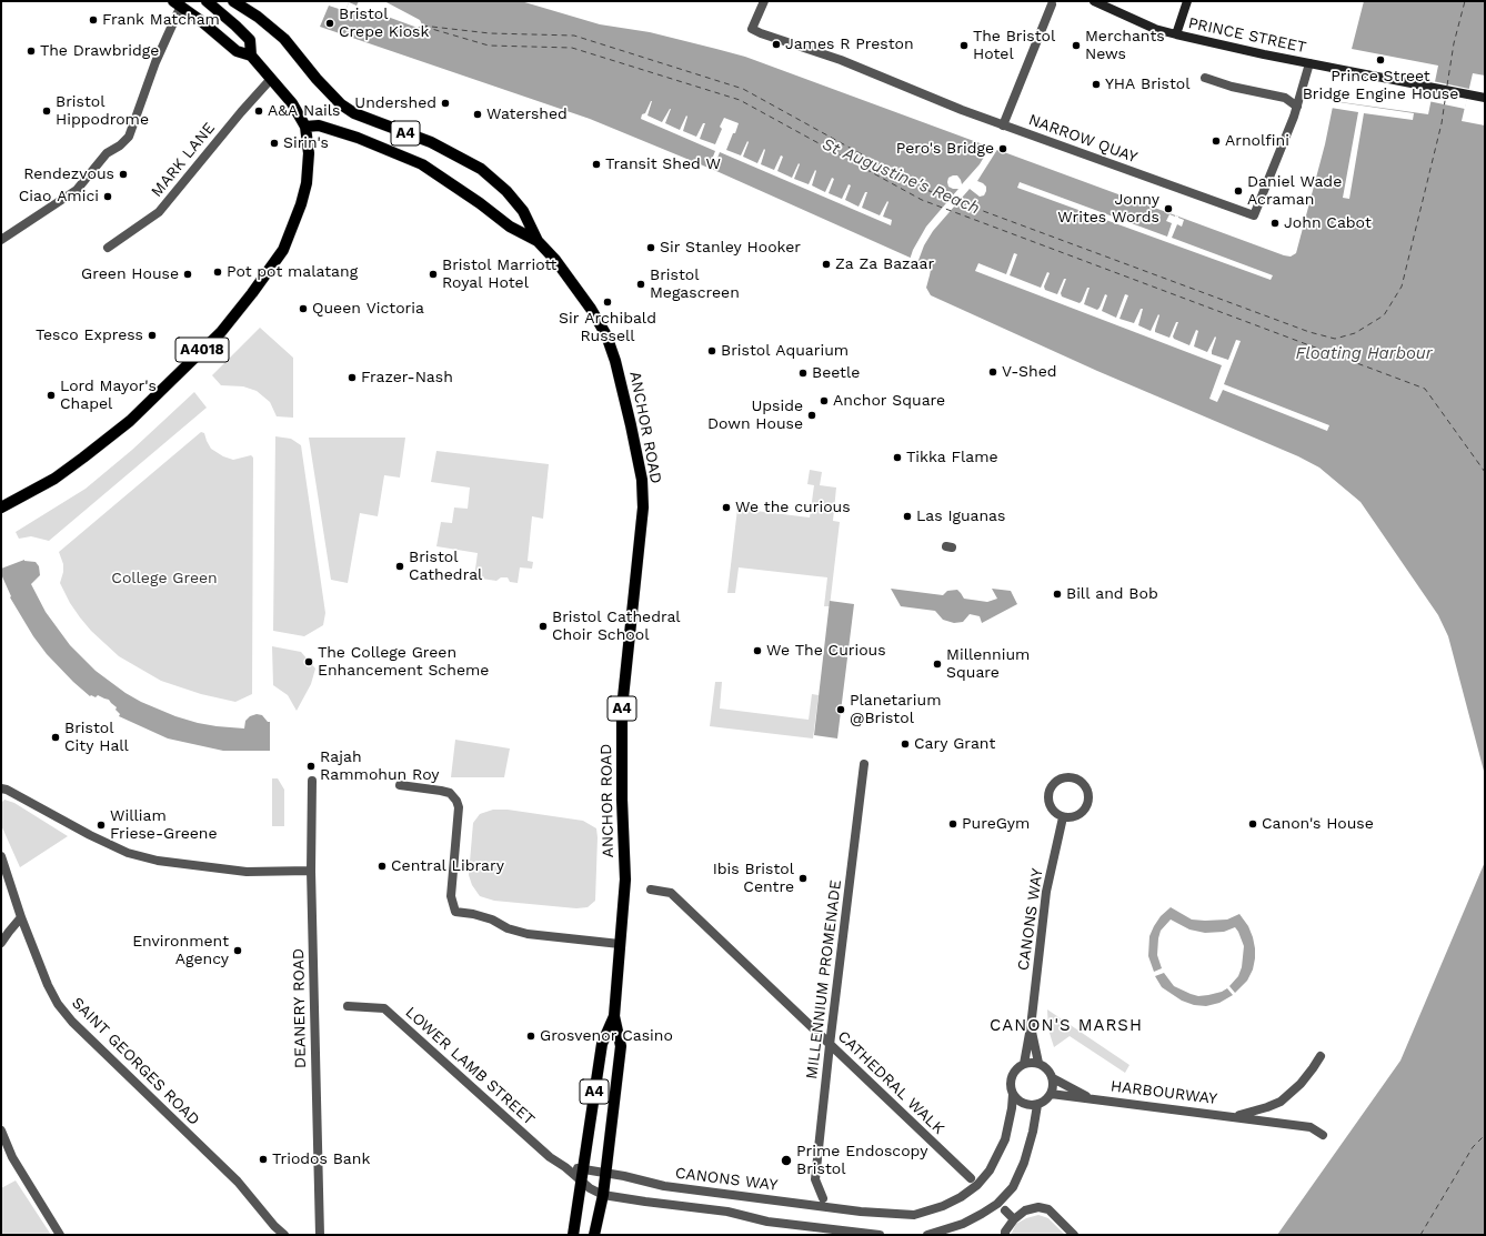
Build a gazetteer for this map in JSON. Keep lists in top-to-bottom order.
{
  "streets": {
    "main road": ["A4", "A4018", "ANCHOR ROAD"],
    "street": [
      "PRINCE STREET",
      "NARROW QUAY",
      "MARK LANE",
      "CANONS WAY",
      "MILLENNIUM PROMENADE",
      "DEANERY ROAD",
      "SAINT GEORGES ROAD",
      "LOWER LAMB STREET",
      "CATHEDRAL WALK",
      "HARBOURWAY"
    ]
  },
  "crossings": [
    ["PRINCE STREET", "NARROW QUAY"],
    ["A4", "A4018"],
    ["A4", "ANCHOR ROAD"],
    ["MARK LANE", "A4018"],
    ["ANCHOR ROAD", "CANONS WAY"],
    ["ANCHOR ROAD", "LOWER LAMB STREET"],
    ["CANONS WAY", "LOWER LAMB STREET"],
    ["CANONS WAY", "HARBOURWAY"],
    ["MILLENNIUM PROMENADE", "CATHEDRAL WALK"]
  ],
  "districts": ["CANON'S MARSH"],
  "water": ["St Augustine's Reach", "Floating Harbour"],
  "parks": ["College Green"],
  "places": [
    "Frank Matcham",
    "Bristol Crepe Kiosk",
    "James R Preston",
    "The Bristol Hotel",
    "Merchants News",
    "The Drawbridge",
    "Prince Street Bridge Engine House",
    "YHA Bristol",
    "Undershed",
    "Bristol Hippodrome",
    "A&A Nails",
    "Watershed",
    "Arnolfini",
    "Sirin's",
    "Pero's Bridge",
    "Transit Shed W",
    "Rendezvous",
    "Daniel Wade Acraman",
    "Ciao Amici",
    "Jonny Writes Words",
    "John Cabot",
    "Sir Stanley Hooker",
    "Za Za Bazaar",
    "Pot pot malatang",
    "Green House",
    "Bristol Marriott Royal Hotel",
    "Bristol Megascreen",
    "Sir Archibald Russell",
    "Queen Victoria",
    "Tesco Express",
    "Bristol Aquarium",
    "V-Shed",
    "Beetle",
    "Frazer-Nash",
    "Lord Mayor's Chapel",
    "Anchor Square",
    "Upside Down House",
    "Tikka Flame",
    "We the curious",
    "Las Iguanas",
    "Bristol Cathedral",
    "Bill and Bob",
    "Bristol Cathedral Choir School",
    "We The Curious",
    "The College Green Enhancement Scheme",
    "Millennium Square",
    "Planetarium @Bristol",
    "Bristol City Hall",
    "Cary Grant",
    "Rajah Rammohun Roy",
    "PureGym",
    "Canon's House",
    "William Friese-Greene",
    "Central Library",
    "Ibis Bristol Centre",
    "Environment Agency",
    "Grosvenor Casino",
    "Triodos Bank",
    "Prime Endoscopy Bristol"
  ]
}
